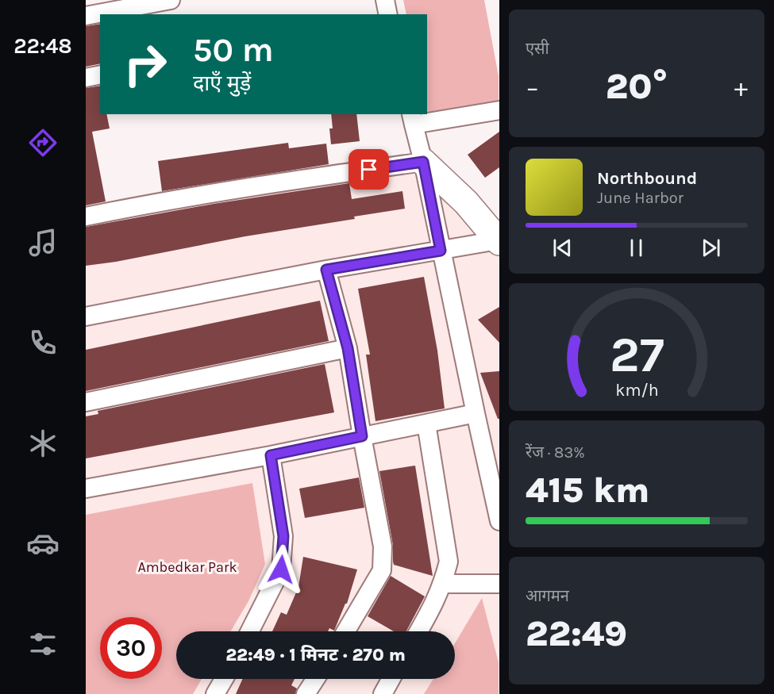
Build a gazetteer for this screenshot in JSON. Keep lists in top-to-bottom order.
{
  "parks": ["Ambedkar Park"],
  "page": {
    "tabs": "22:48",
    "tile": [
      "एसी",
      ["रेंज · 83%", "415 km"],
      ["आगमन", "22:49"]
    ],
    "turn": ["50 m", "दाएँ मुड़ें"],
    "heat": ["−", "20°", "+"],
    "song": ["Northbound", "June Harbor"],
    "limit": "30",
    "trip": "22:49 · 1 मिनट · 270 m",
    "gauge": ["27", "km/h"]
  }
}
